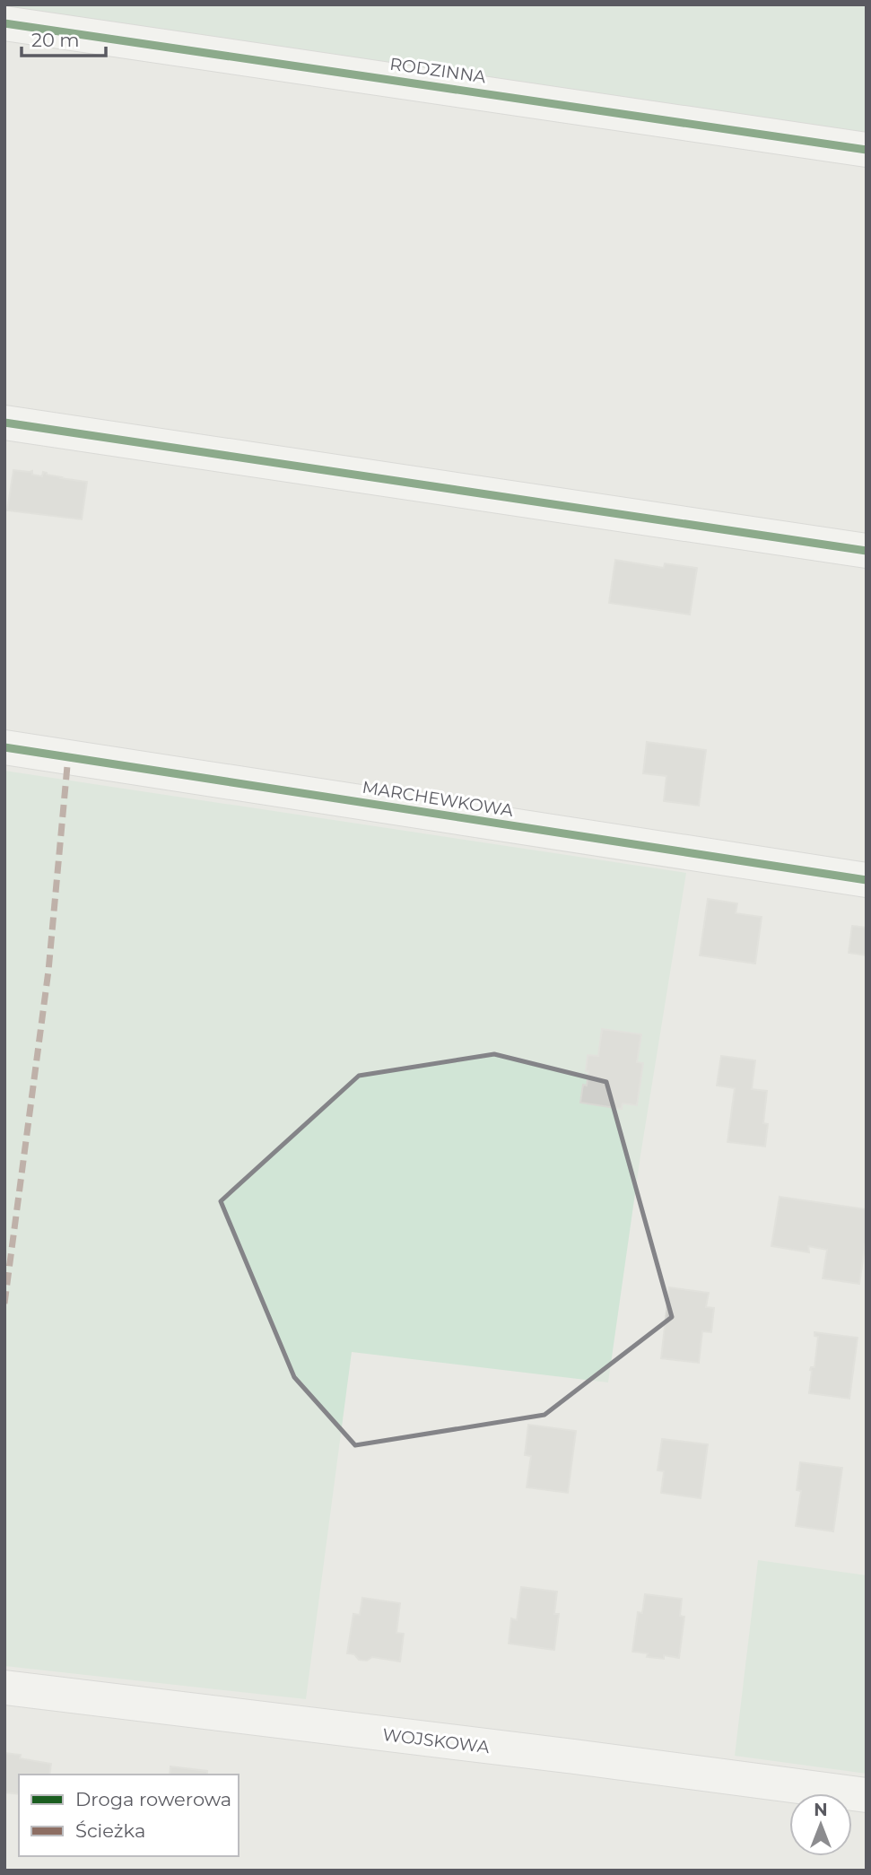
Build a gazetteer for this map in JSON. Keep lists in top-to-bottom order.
{
  "streets": {
    "street": ["RODZINNA", "MARCHEWKOWA", "WOJSKOWA"]
  },
  "legend": ["Droga rowerowa", "Ścieżka"],
  "scale_bar": "20 m",
  "north": "top"
}
